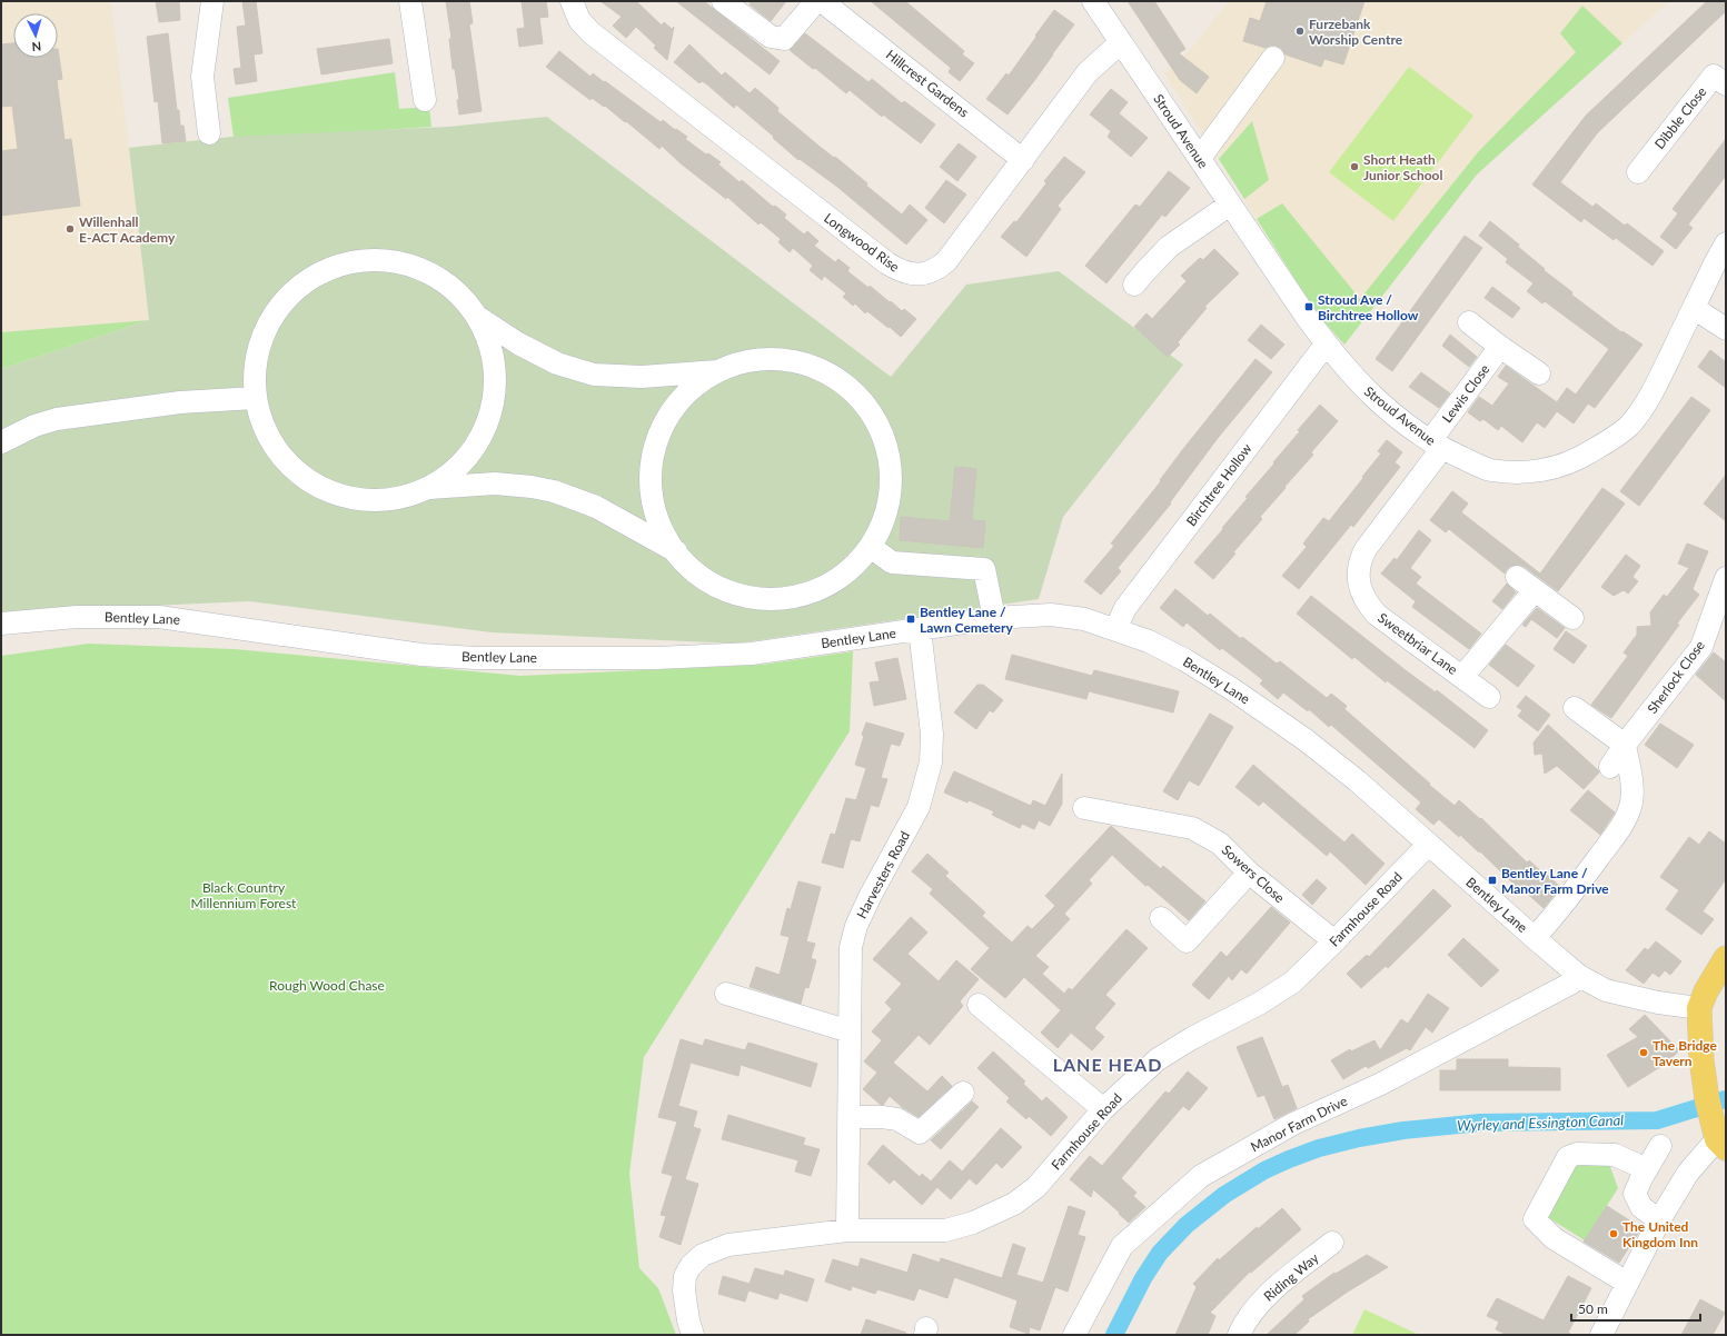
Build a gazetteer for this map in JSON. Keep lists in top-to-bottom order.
{
  "streets": {
    "street": [
      "Hillcrest Gardens",
      "Dibble Close",
      "Stroud Avenue",
      "Longwood Rise",
      "Lewis Close",
      "Birchtree Hollow",
      "Bentley Lane",
      "Sweetbriar Lane",
      "Sherlock Close",
      "Sowers Close",
      "Harvesters Road",
      "Farmhouse Road",
      "Manor Farm Drive",
      "Riding Way"
    ]
  },
  "crossings": [
    ["Hillcrest Gardens", "Longwood Rise"],
    ["Stroud Avenue", "Longwood Rise"],
    ["Stroud Avenue", "Lewis Close"],
    ["Stroud Avenue", "Birchtree Hollow"],
    ["Stroud Avenue", "Sweetbriar Lane"],
    ["Lewis Close", "Sweetbriar Lane"],
    ["Birchtree Hollow", "Bentley Lane"],
    ["Bentley Lane", "Harvesters Road"],
    ["Bentley Lane", "Farmhouse Road"],
    ["Bentley Lane", "Manor Farm Drive"],
    ["Sowers Close", "Farmhouse Road"],
    ["Harvesters Road", "Farmhouse Road"]
  ],
  "districts": ["LANE HEAD"],
  "water": ["Wyrley and Essington Canal"],
  "parks": ["Black Country Millennium Forest", "Rough Wood Chase"],
  "places": {
    "other": [
      "Furzebank Worship Centre",
      "Short Heath Junior School",
      "Willenhall E-ACT Academy",
      "The Bridge Tavern",
      "The United Kingdom Inn"
    ],
    "transit": ["Stroud Ave / Birchtree Hollow", "Bentley Lane / Lawn Cemetery", "Bentley Lane / Manor Farm Drive"]
  },
  "scale_bar": "50 m",
  "north": "bottom"
}
